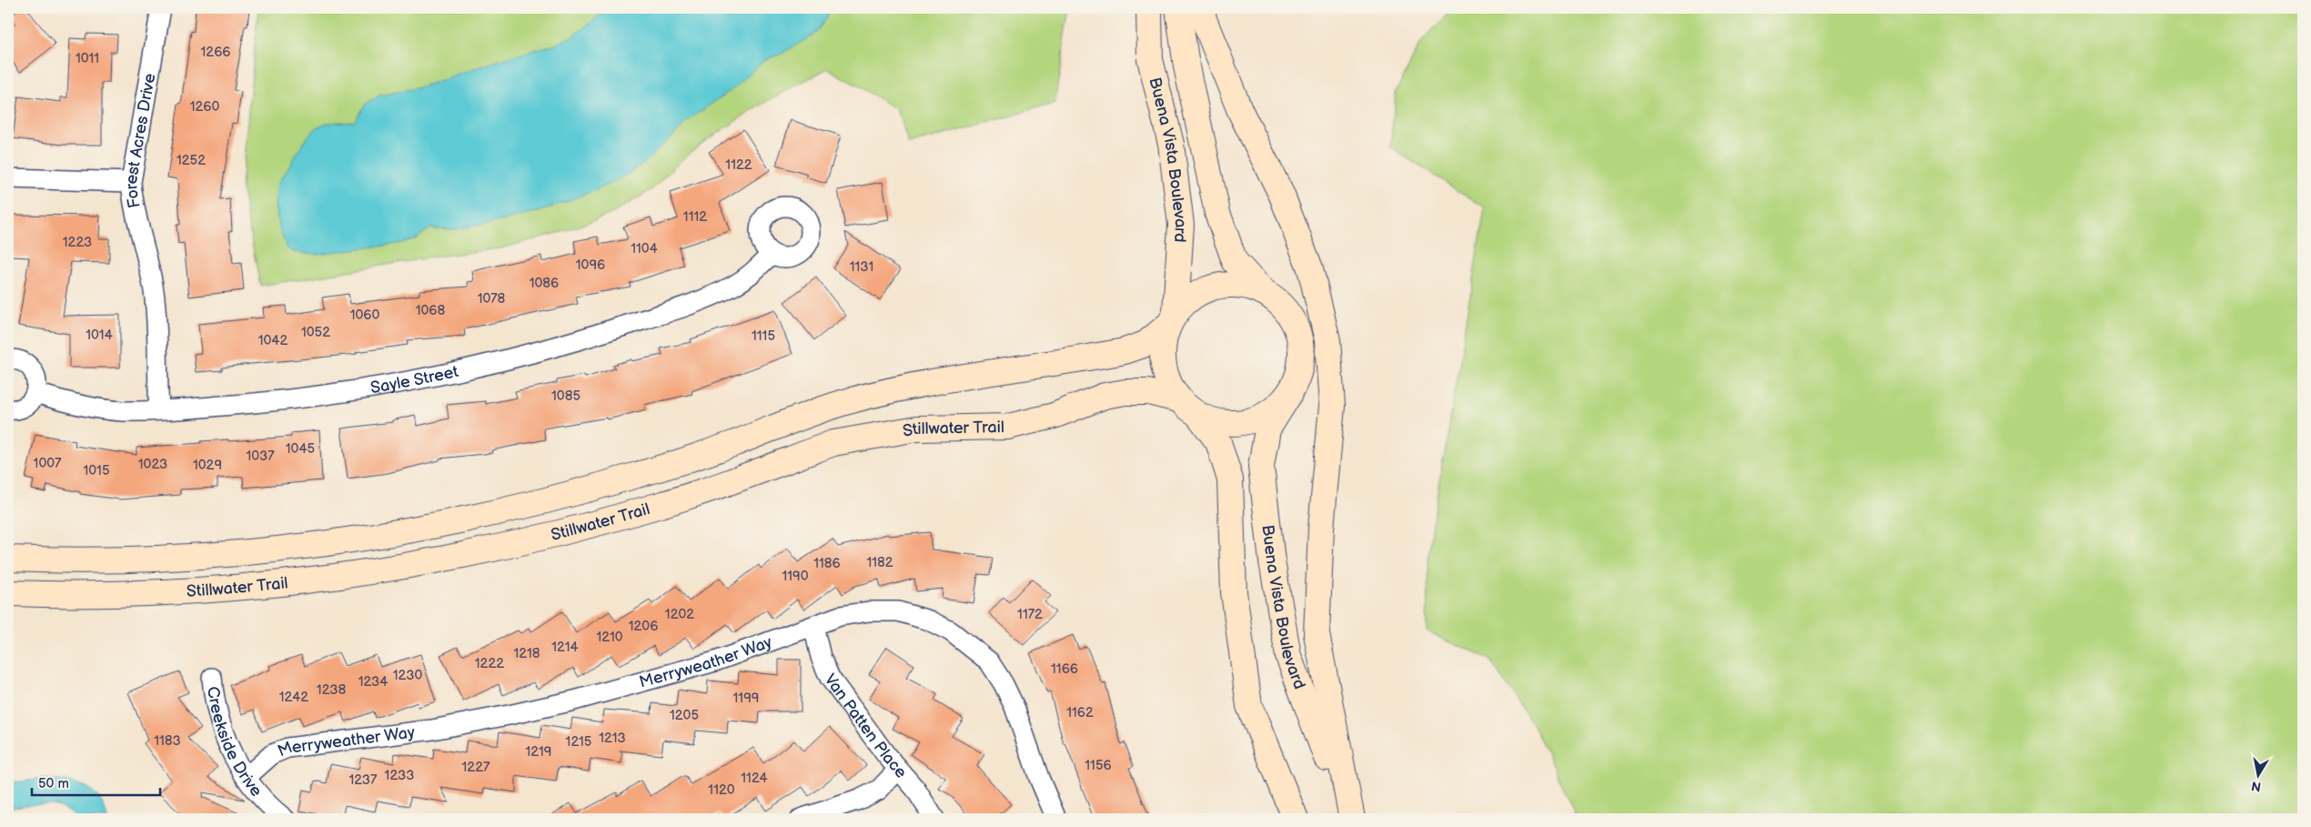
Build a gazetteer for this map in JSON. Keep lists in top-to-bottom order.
{
  "streets": {
    "main road": ["Buena Vista Boulevard", "Stillwater Trail"],
    "street": [
      "Forest Acres Drive",
      "Sayle Street",
      "Merryweather Way",
      "Van Patten Place",
      "Creekside Drive"
    ]
  },
  "crossings": [
    ["Forest Acres Drive", "Sayle Street"],
    ["Buena Vista Boulevard", "Stillwater Trail"],
    ["Merryweather Way", "Van Patten Place"],
    ["Merryweather Way", "Creekside Drive"]
  ],
  "house_numbers": [
    "1266",
    "1011",
    "1260",
    "1252",
    "1122",
    "1112",
    "1223",
    "1104",
    "1096",
    "1131",
    "1086",
    "1078",
    "1068",
    "1060",
    "1052",
    "1014",
    "1115",
    "1042",
    "1085",
    "1045",
    "1037",
    "1007",
    "1023",
    "1029",
    "1015",
    "1182",
    "1186",
    "1190",
    "1202",
    "1172",
    "1206",
    "1210",
    "1214",
    "1218",
    "1222",
    "1166",
    "1230",
    "1234",
    "1238",
    "1242",
    "1199",
    "1162",
    "1205",
    "1213",
    "1183",
    "1215",
    "1219",
    "1156",
    "1227",
    "1233",
    "1124",
    "1237",
    "1120"
  ],
  "scale_bar": "50 m",
  "north": "bottom"
}
